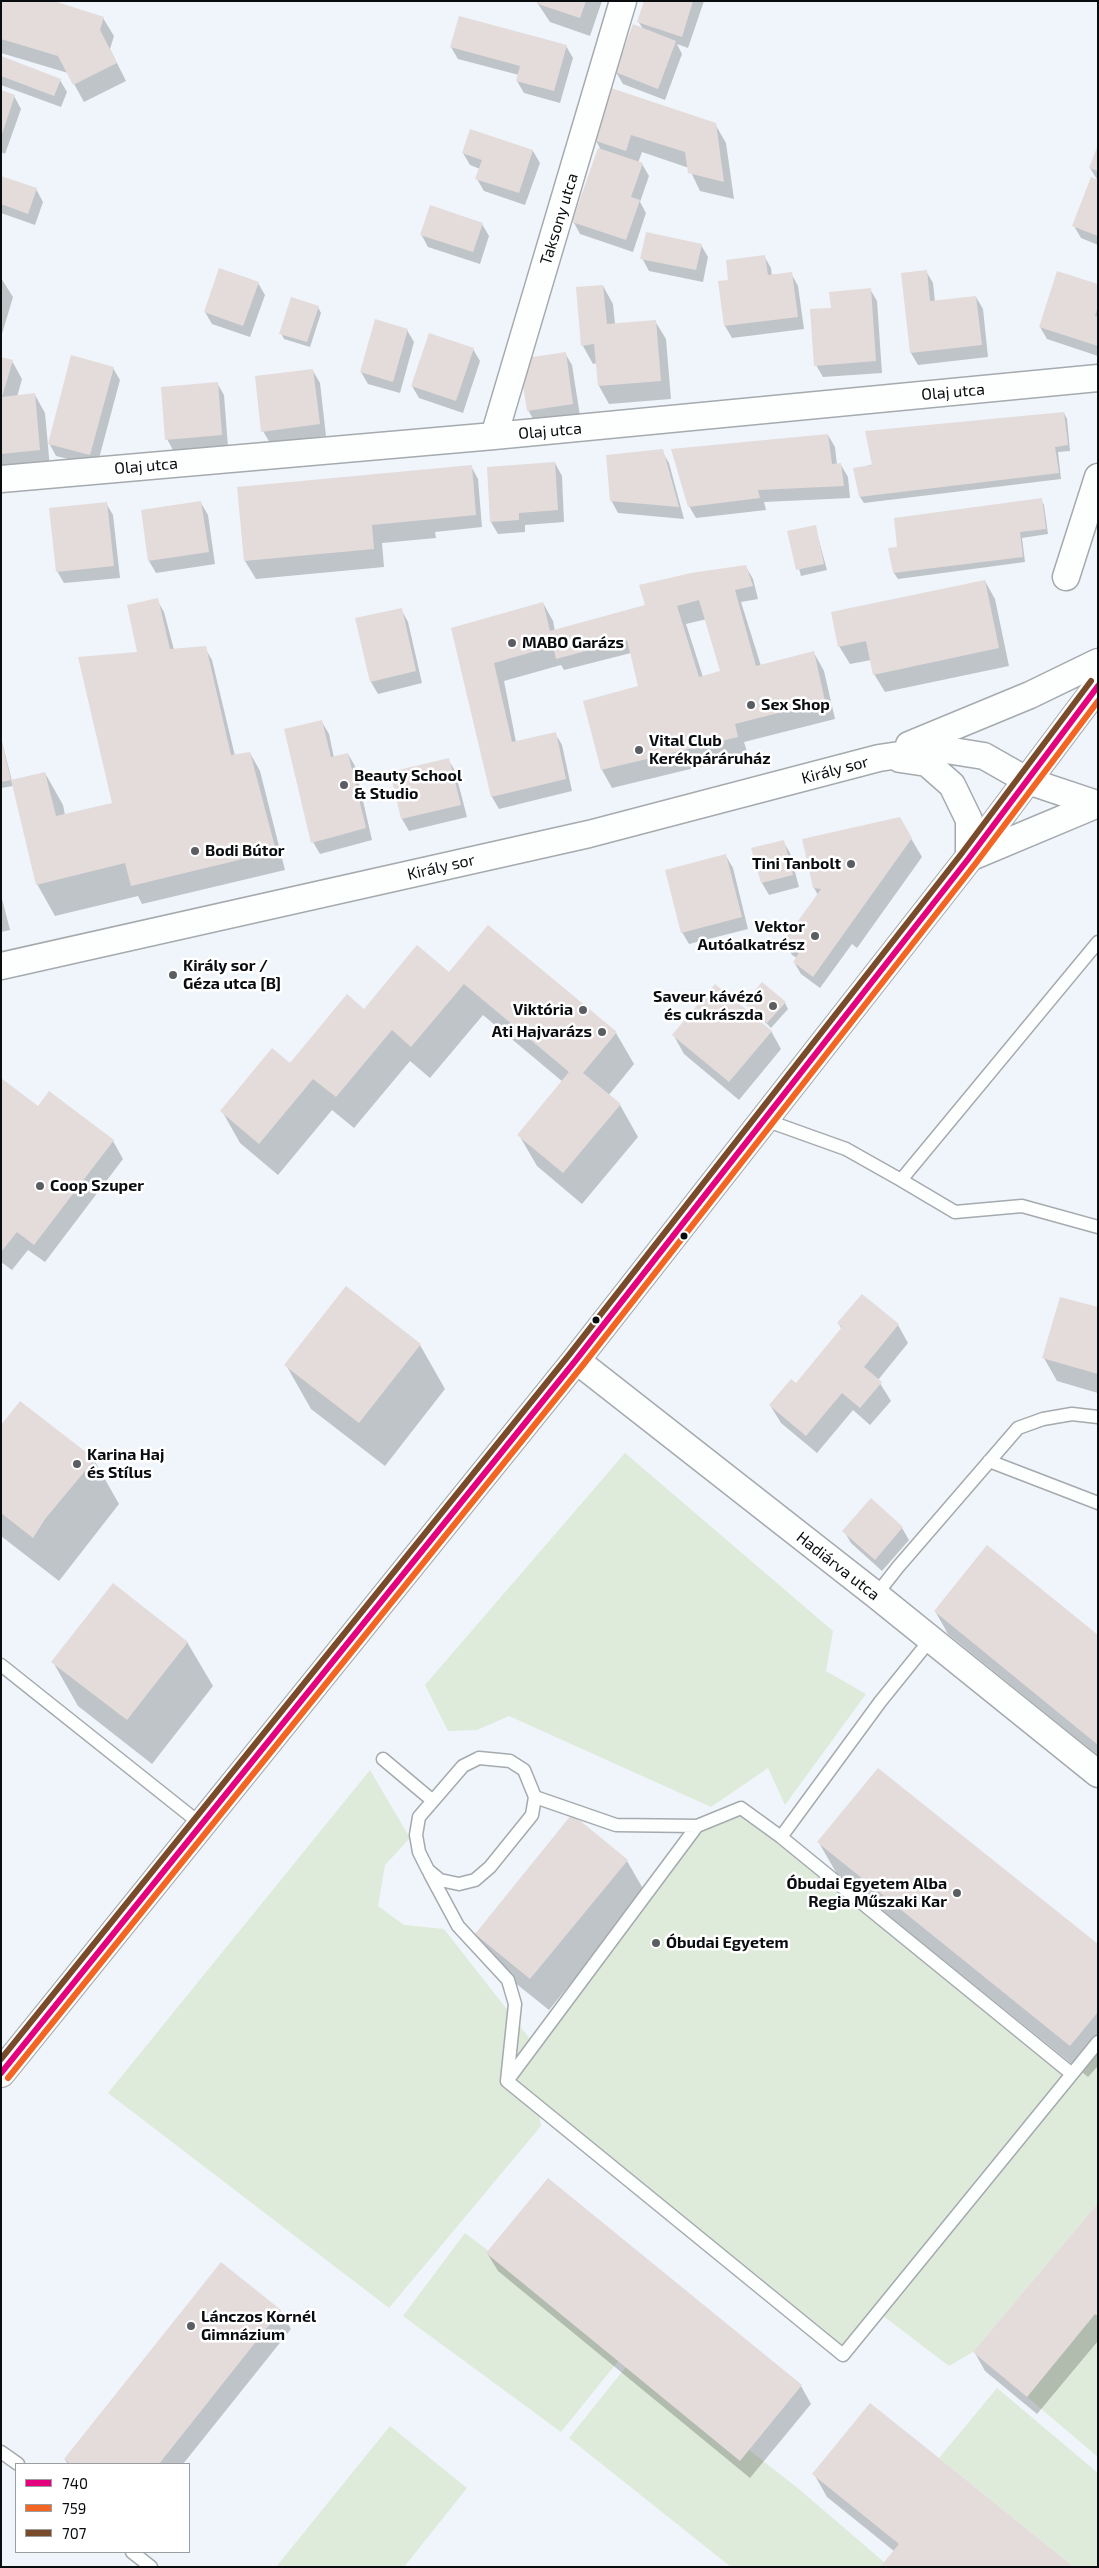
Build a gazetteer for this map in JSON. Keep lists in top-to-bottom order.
{
  "streets": {
    "street": [
      "Taksony utca",
      "Olaj utca",
      "Király sor",
      "Hadiárva utca"
    ]
  },
  "crossings": [
    ["Taksony utca", "Olaj utca"]
  ],
  "places": [
    "MABO Garázs",
    "Sex Shop",
    "Vital Club Kerékpáráruház",
    "Beauty School & Studio",
    "Bodi Bútor",
    "Tini Tanbolt",
    "Vektor Autóalkatrész",
    "Király sor / Géza utca [B]",
    "Saveur kávézó és cukrászda",
    "Viktória",
    "Ati Hajvarázs",
    "Coop Szuper",
    "Karina Haj és Stílus",
    "Óbudai Egyetem Alba Regia Műszaki Kar",
    "Óbudai Egyetem",
    "Lánczos Kornél Gimnázium"
  ],
  "lines": ["transit line 707", "transit line 740", "transit line 759"],
  "legend": ["740", "759", "707"]
}
